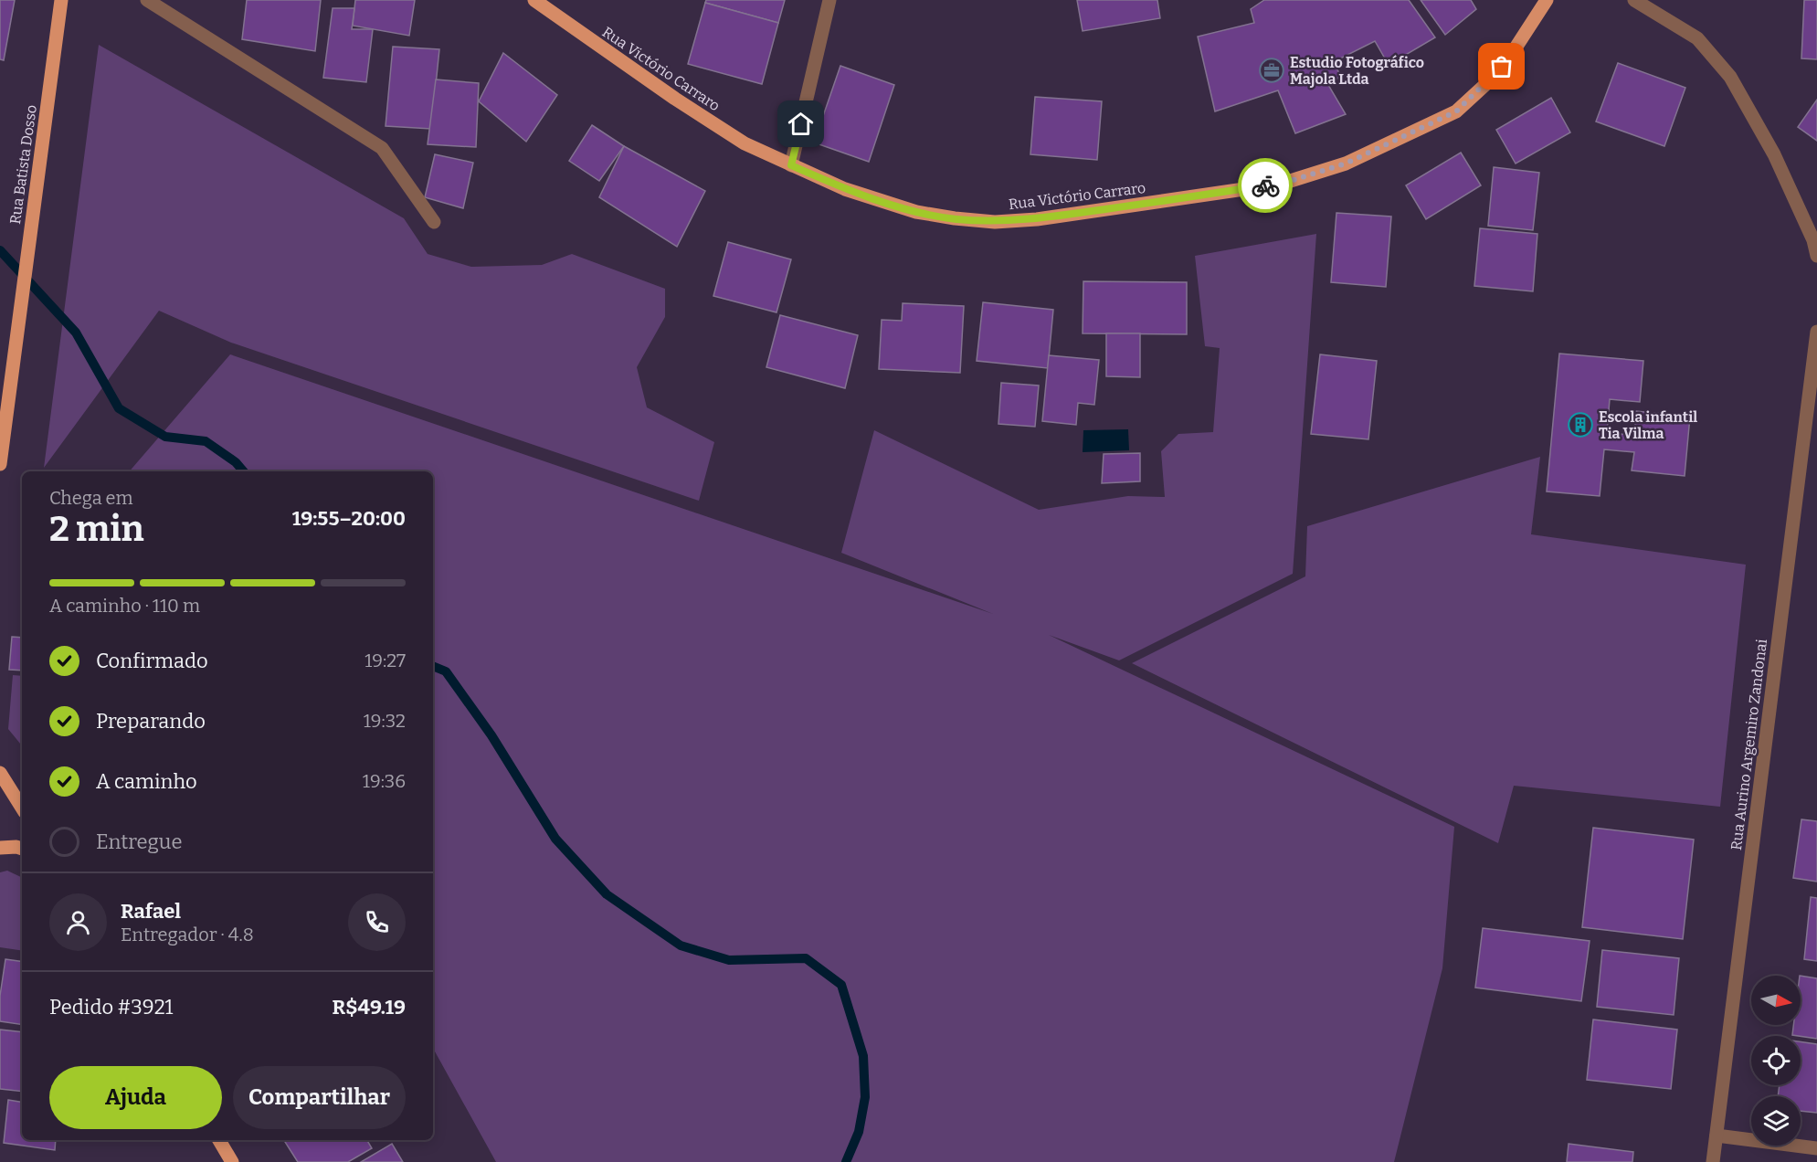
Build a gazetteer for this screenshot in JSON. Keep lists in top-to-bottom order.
{
  "streets": {
    "main road": ["Rua Victório Carraro", "Rua Batista Dosso"],
    "street": ["Rua Aurino Argemiro Zandonai"]
  },
  "places": {
    "office": ["Estudio Fotográfico Majola Ltda"],
    "building": ["Escola infantil Tia Vilma"]
  },
  "north": "right",
  "page": {
    "heading": ["2 min", "Chega em", "19:55–20:00"],
    "panel": [
      "Rafael",
      "Entregador · 4.8",
      "Pedido #3921",
      "R$49.19"
    ],
    "bar": "A caminho · 110 m",
    "list": [
      ["Confirmado", "19:27"],
      ["Preparando", "19:32"],
      ["A caminho", "19:36"],
      "Entregue"
    ],
    "buttons": ["Ajuda", "Compartilhar"]
  }
}
